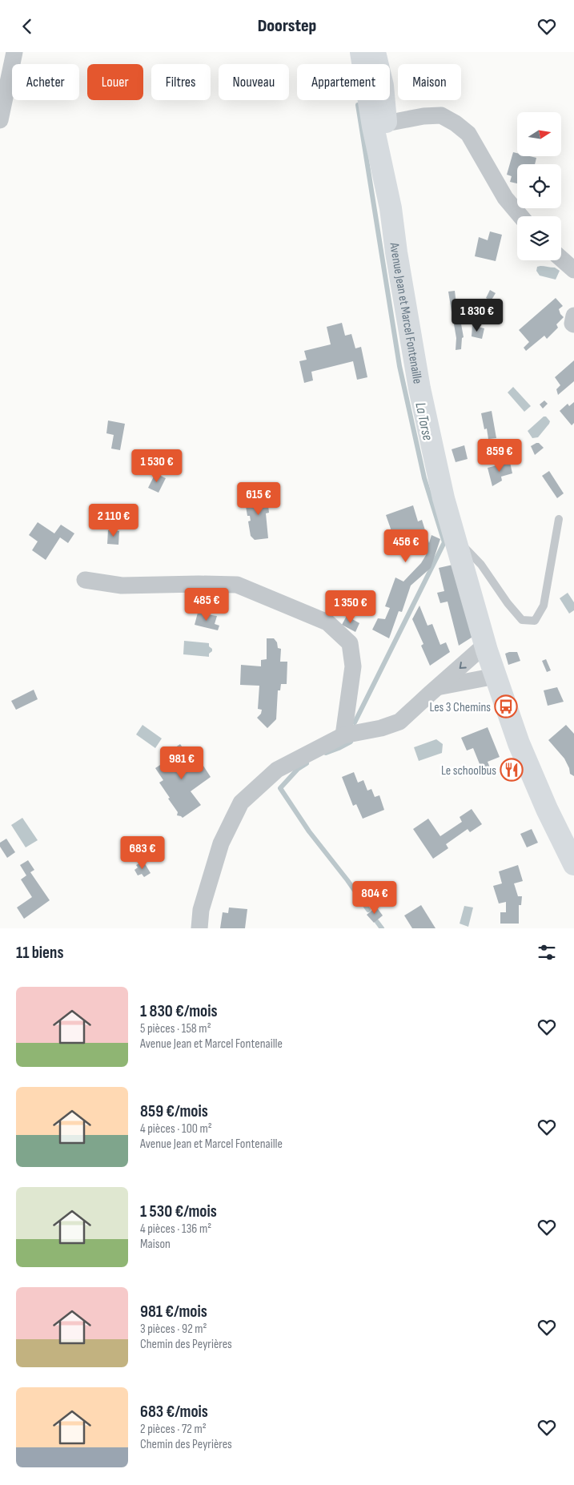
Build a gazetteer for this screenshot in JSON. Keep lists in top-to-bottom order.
{
  "streets": {
    "main road": ["Avenue Jean et Marcel Fontenaille"]
  },
  "water": ["La Torse"],
  "places": {
    "bus stop": ["Les 3 Chemins"],
    "restaurant": ["Le schoolbus"]
  },
  "north": "right",
  "page": {
    "header": "Doorstep",
    "chip": [
      "Acheter",
      "Louer",
      "Filtres",
      "Nouveau",
      "Appartement",
      "Maison"
    ],
    "price": [
      "1 830 €",
      "859 €",
      "1 530 €",
      "615 €",
      "2 110 €",
      "456 €",
      "485 €",
      "1 350 €",
      "981 €",
      "683 €",
      "804 €"
    ],
    "heading": "11 biens",
    "list": [
      {
        "name": "1 830 €/mois",
        "note": "5 pièces · 158 m² · Avenue Jean et Marcel Fontenaille"
      },
      {
        "name": "859 €/mois",
        "note": "4 pièces · 100 m² · Avenue Jean et Marcel Fontenaille"
      },
      {
        "name": "1 530 €/mois",
        "note": "4 pièces · 136 m² · Maison"
      },
      {
        "name": "981 €/mois",
        "note": "3 pièces · 92 m² · Chemin des Peyrières"
      },
      {
        "name": "683 €/mois",
        "note": "2 pièces · 72 m² · Chemin des Peyrières"
      }
    ]
  }
}
